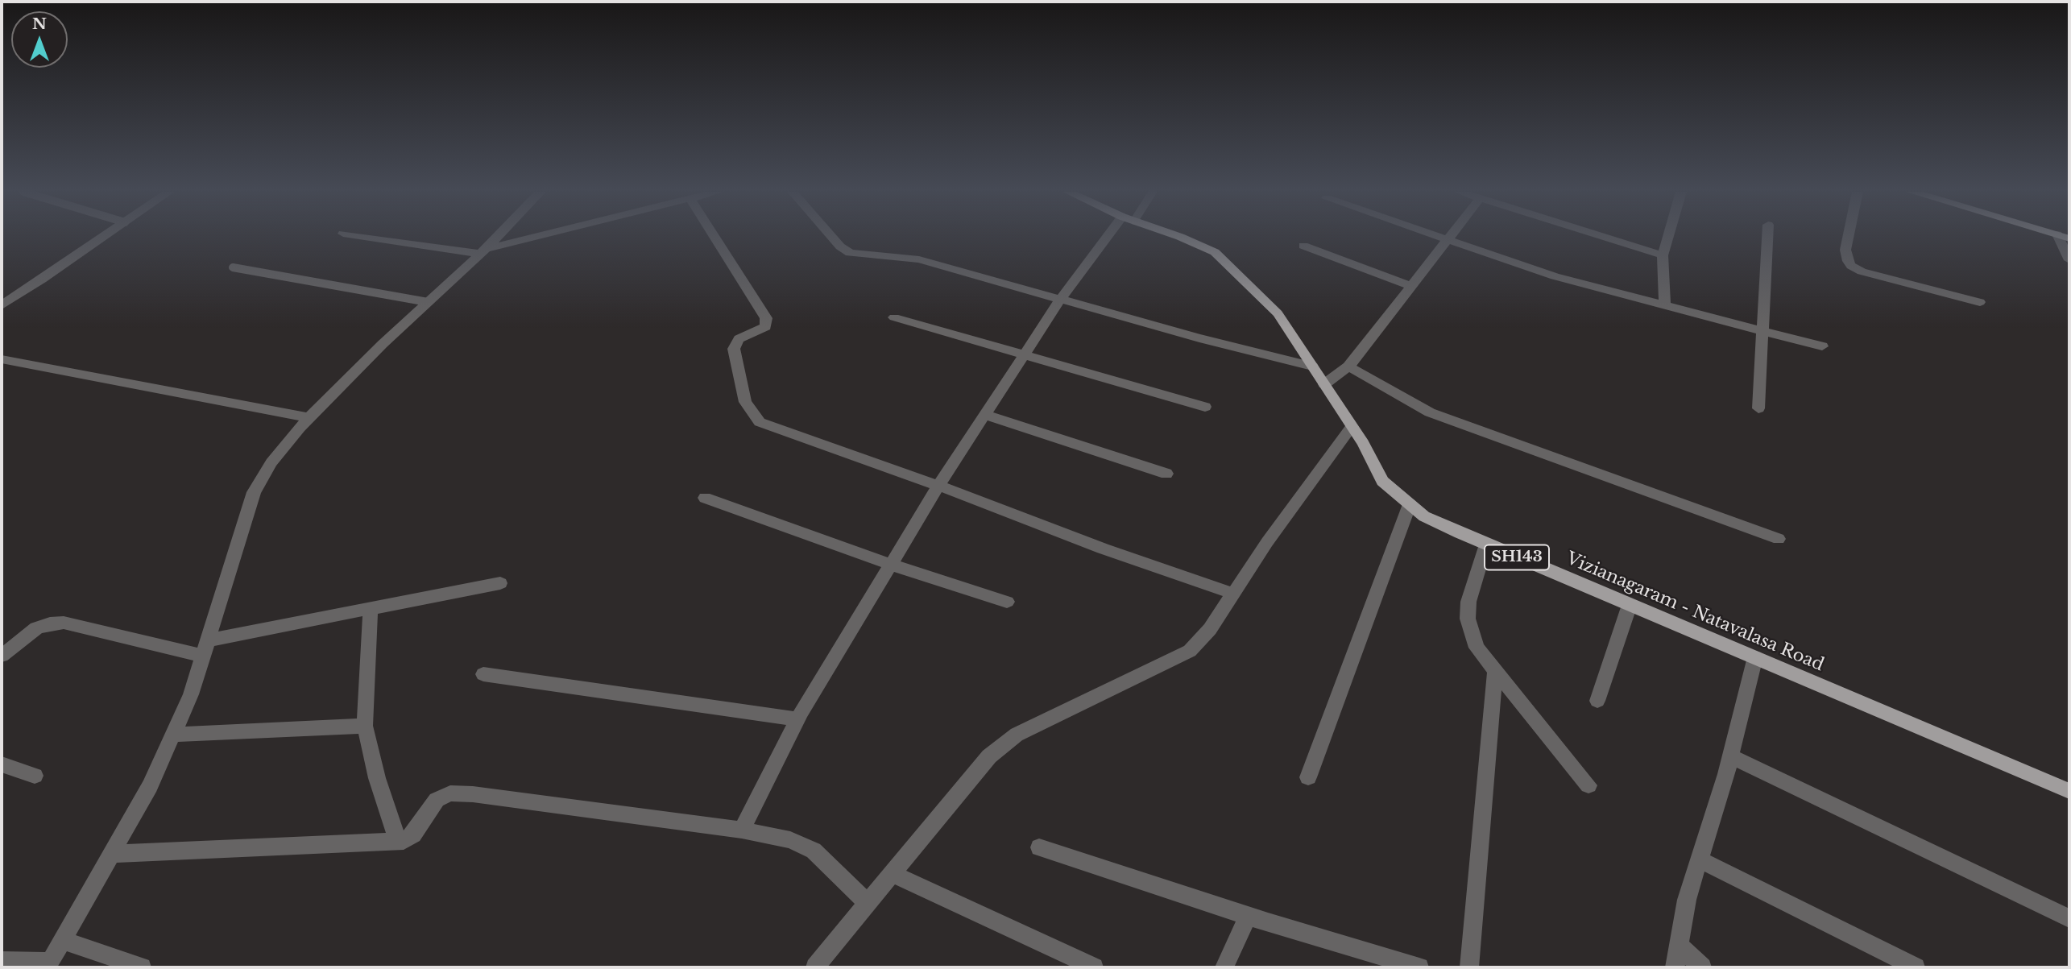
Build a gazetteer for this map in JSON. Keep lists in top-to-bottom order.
{
  "streets": {
    "main road": ["SH143", "Vizianagaram - Natavalasa Road"]
  },
  "north": "top"
}
